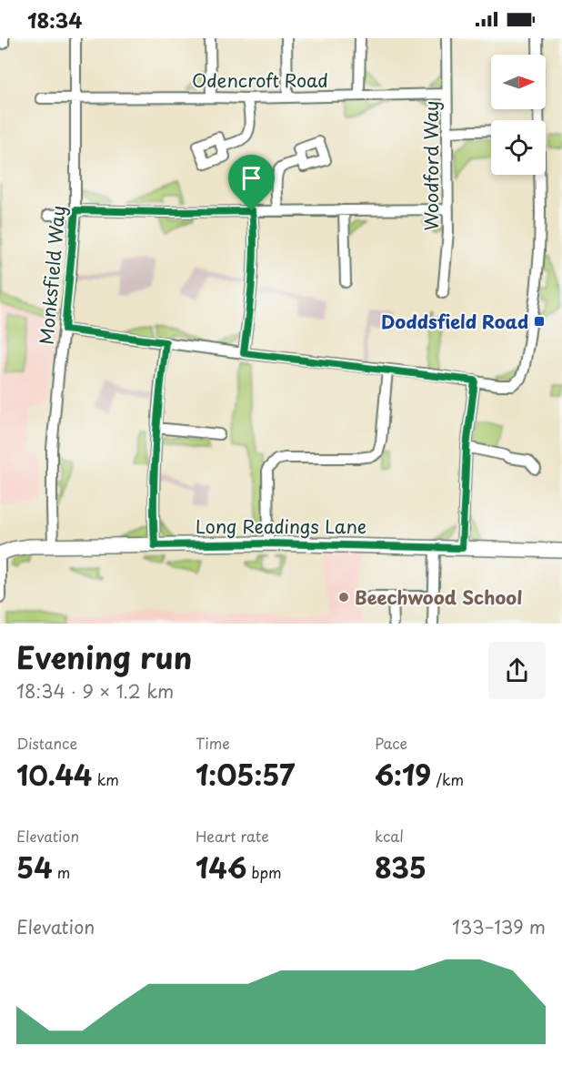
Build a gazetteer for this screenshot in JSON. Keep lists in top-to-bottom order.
{
  "streets": {
    "street": [
      "Odencroft Road",
      "Woodford Way",
      "Monksfield Way",
      "Long Readings Lane"
    ]
  },
  "crossings": [
    ["Odencroft Road", "Woodford Way"],
    ["Odencroft Road", "Monksfield Way"],
    ["Monksfield Way", "Long Readings Lane"]
  ],
  "places": {
    "transit": ["Doddsfield Road"],
    "other": ["Beechwood School"]
  },
  "north": "right",
  "page": {
    "status": "18:34",
    "heading": ["Evening run", "18:34 · 9 × 1.2 km"],
    "stats": [
      ["Distance", "10.44 km"],
      ["Time", "1:05:57"],
      ["Pace", "6:19 /km"],
      ["Elevation", "54 m"],
      ["Heart rate", "146 bpm"],
      ["kcal", "835"]
    ],
    "chart": ["Elevation", "133–139 m"]
  }
}
